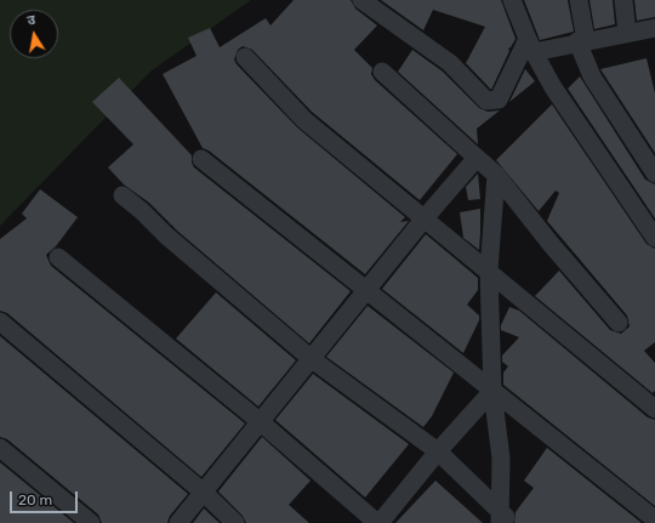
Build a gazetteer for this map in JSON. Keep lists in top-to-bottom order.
{
  "scale_bar": "20 m",
  "north": "top"
}
